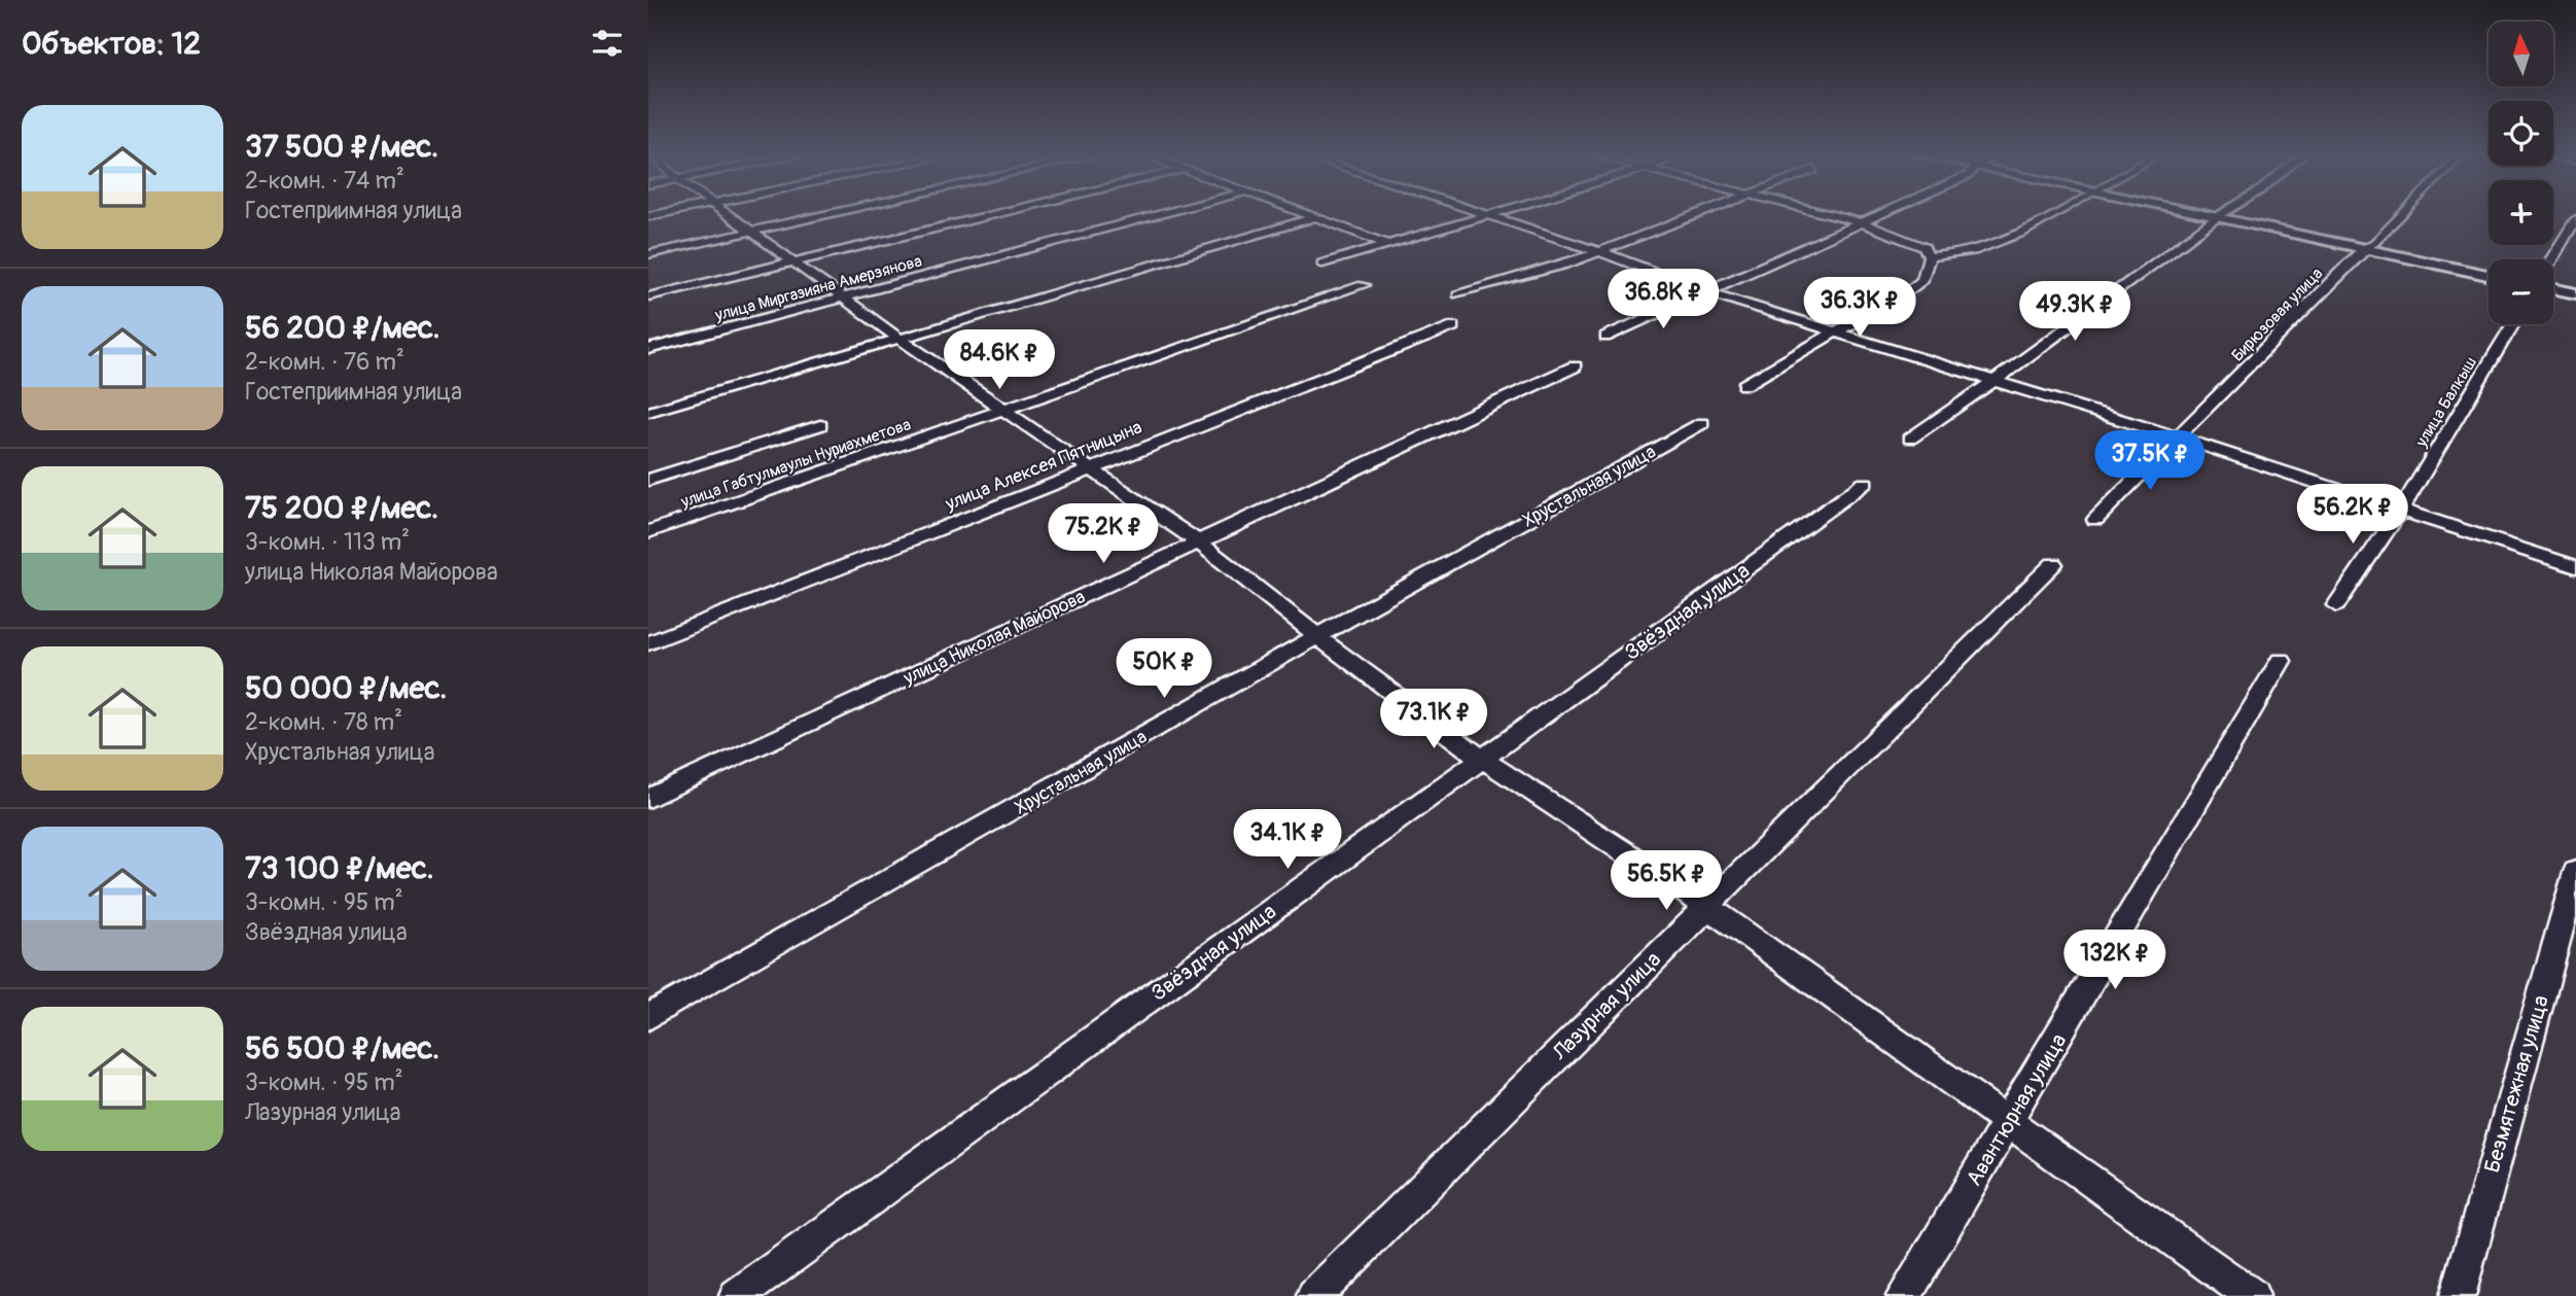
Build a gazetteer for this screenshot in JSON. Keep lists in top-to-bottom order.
{
  "streets": {
    "street": [
      "улица Миргазияна Амерзянова",
      "Бирюзовая улица",
      "улица Балкыш",
      "улица Габтулмаулы Нуриахметова",
      "улица Алексея Пятницына",
      "Хрустальная улица",
      "Звёздная улица",
      "улица Николая Майорова",
      "Лазурная улица",
      "Безмятежная улица",
      "Авантюрная улица"
    ]
  },
  "north": "top",
  "page": {
    "heading": "Объектов: 12",
    "map_buttons": ["+", "−"],
    "list": [
      {
        "name": "37 500 ₽/мес.",
        "note": "2-комн. · 74 m² · Гостеприимная улица"
      },
      {
        "name": "56 200 ₽/мес.",
        "note": "2-комн. · 76 m² · Гостеприимная улица"
      },
      {
        "name": "75 200 ₽/мес.",
        "note": "3-комн. · 113 m² · улица Николая Майорова"
      },
      {
        "name": "50 000 ₽/мес.",
        "note": "2-комн. · 78 m² · Хрустальная улица"
      },
      {
        "name": "73 100 ₽/мес.",
        "note": "3-комн. · 95 m² · Звёздная улица"
      },
      {
        "name": "56 500 ₽/мес.",
        "note": "3-комн. · 95 m² · Лазурная улица"
      }
    ],
    "price": [
      "36.8K ₽",
      "36.3K ₽",
      "49.3K ₽",
      "84.6K ₽",
      "37.5K ₽",
      "56.2K ₽",
      "75.2K ₽",
      "50K ₽",
      "73.1K ₽",
      "34.1K ₽",
      "56.5K ₽",
      "132K ₽"
    ]
  }
}
